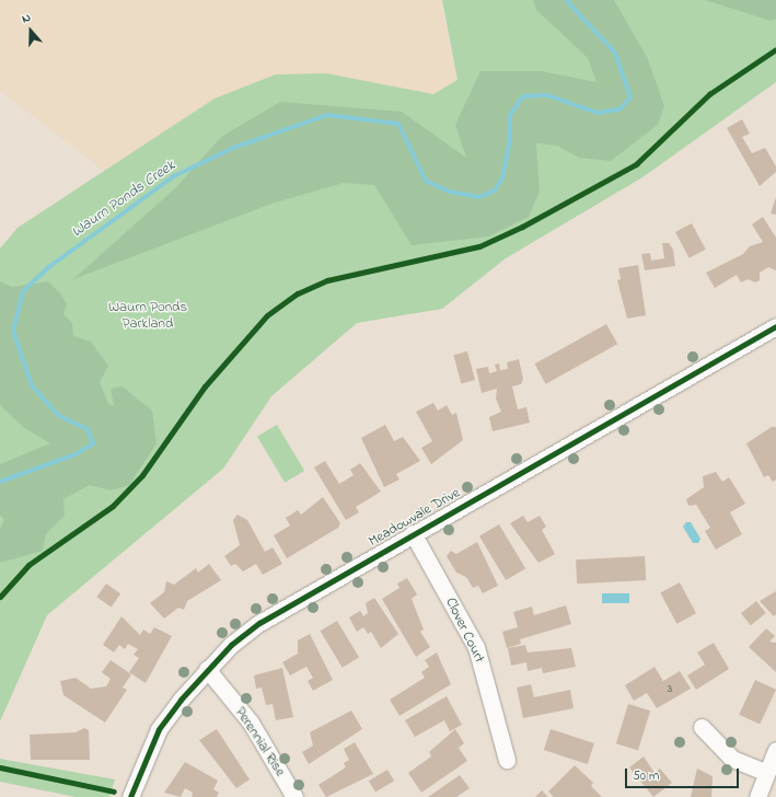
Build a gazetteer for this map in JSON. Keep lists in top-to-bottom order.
{
  "streets": {
    "street": ["Meadowvale Drive", "Clover Court", "Perennial Rise"]
  },
  "crossings": [
    ["Meadowvale Drive", "Clover Court"],
    ["Meadowvale Drive", "Perennial Rise"]
  ],
  "water": ["Waurn Ponds Creek"],
  "parks": ["Waurn Ponds Parkland"],
  "house_numbers": ["3"],
  "scale_bar": "50 m",
  "north": "top"
}
